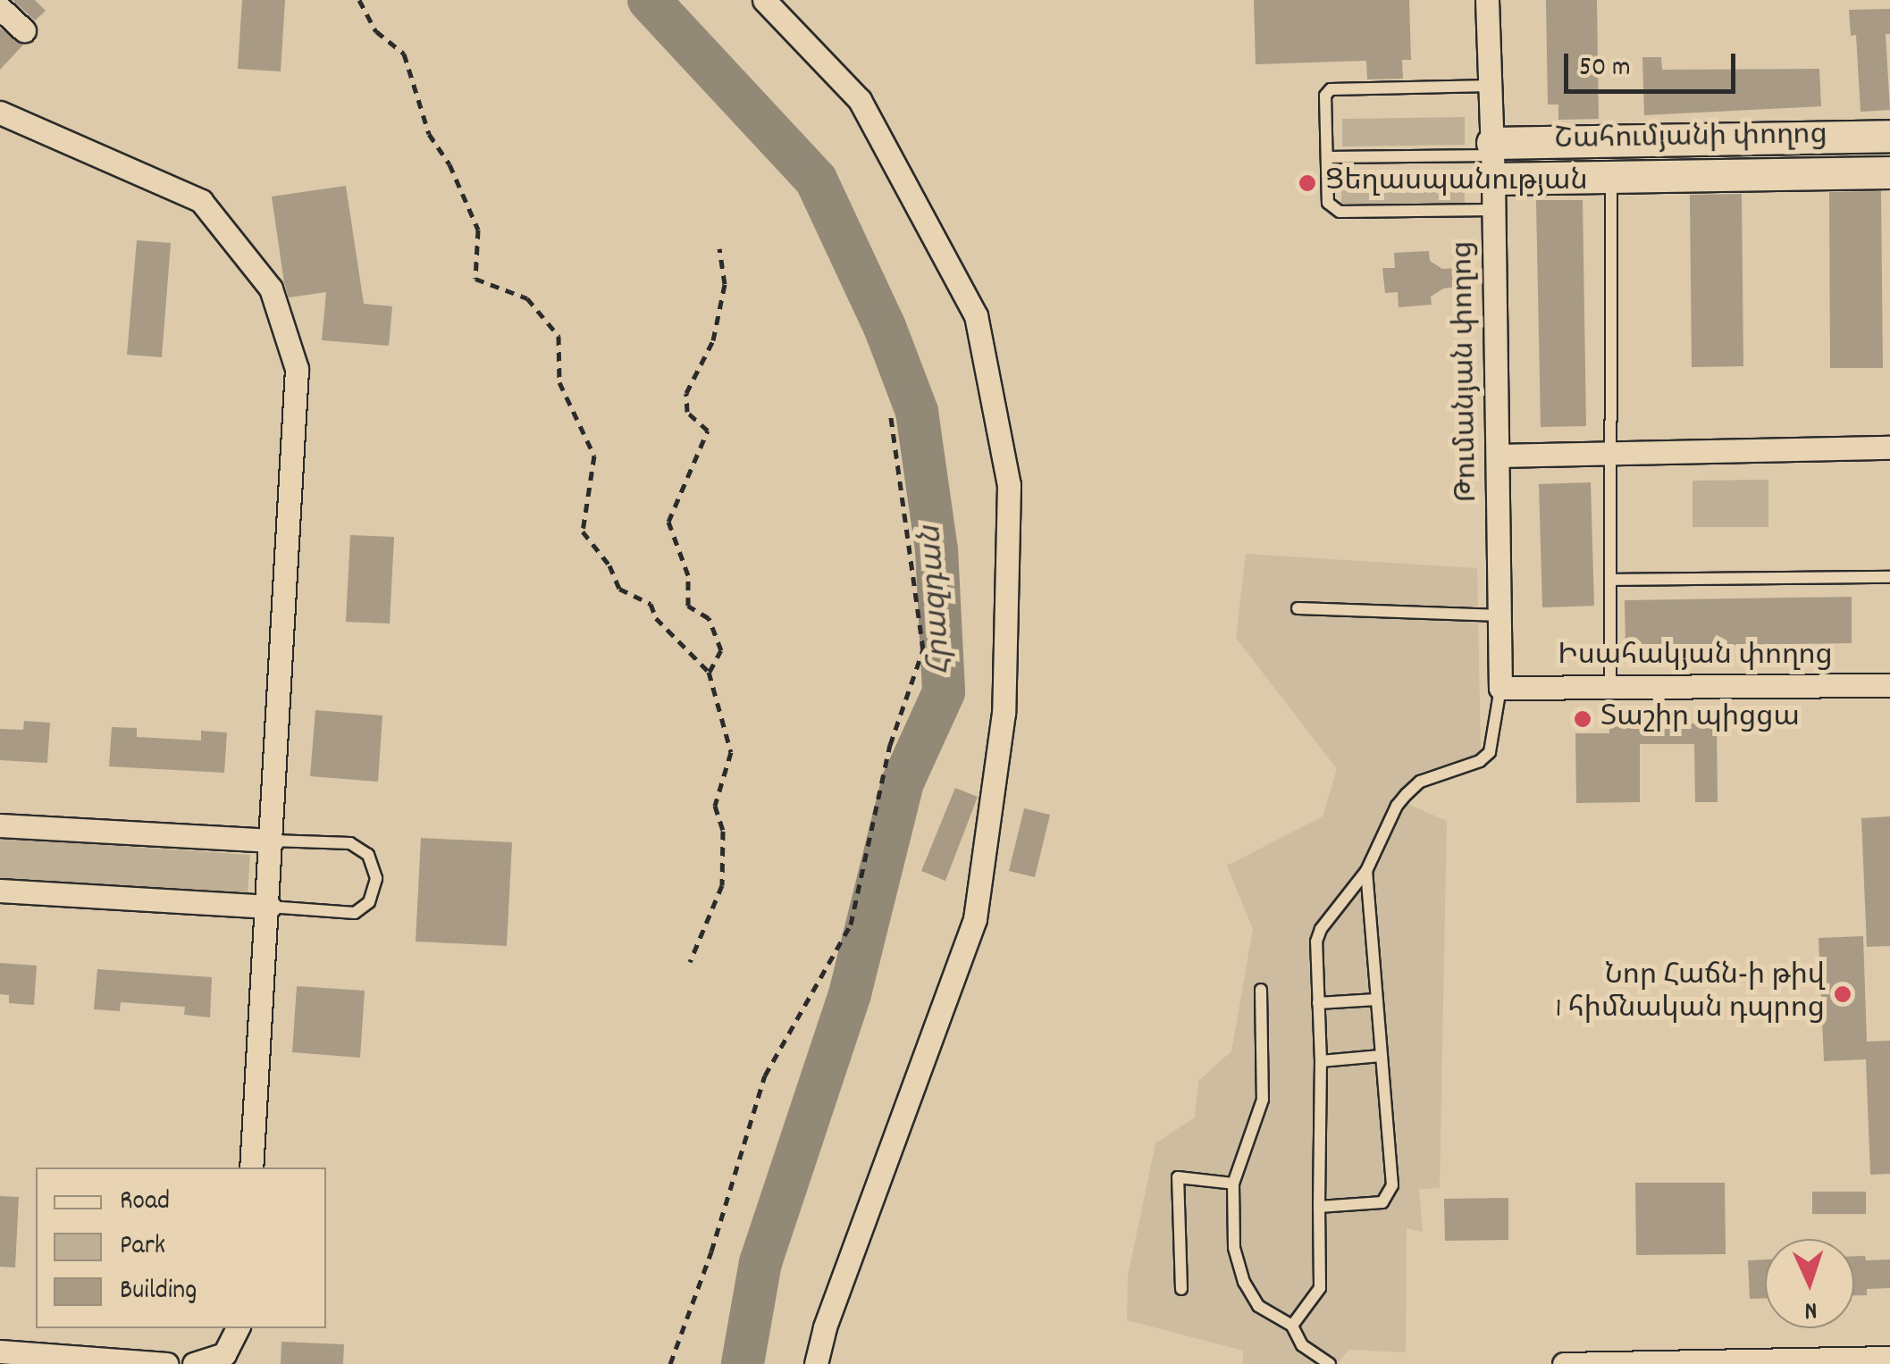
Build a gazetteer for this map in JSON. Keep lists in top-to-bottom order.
{
  "streets": {
    "street": ["Շահումյանի փողոց", "Թումանյան փողոց", "Իսահակյան փողոց"]
  },
  "crossings": [
    ["Շահումյանի փողոց", "Թումանյան փողոց"],
    ["Թումանյան փողոց", "Իսահակյան փողոց"]
  ],
  "water": ["Հրազդան"],
  "places": ["Ցեղասպանության", "Տաշիր պիցցա", "Նոր Հաճն-ի թիվ 1 հիմնական դպրոց"],
  "legend": ["Road", "Park", "Building"],
  "scale_bar": "50 m",
  "north": "bottom"
}
